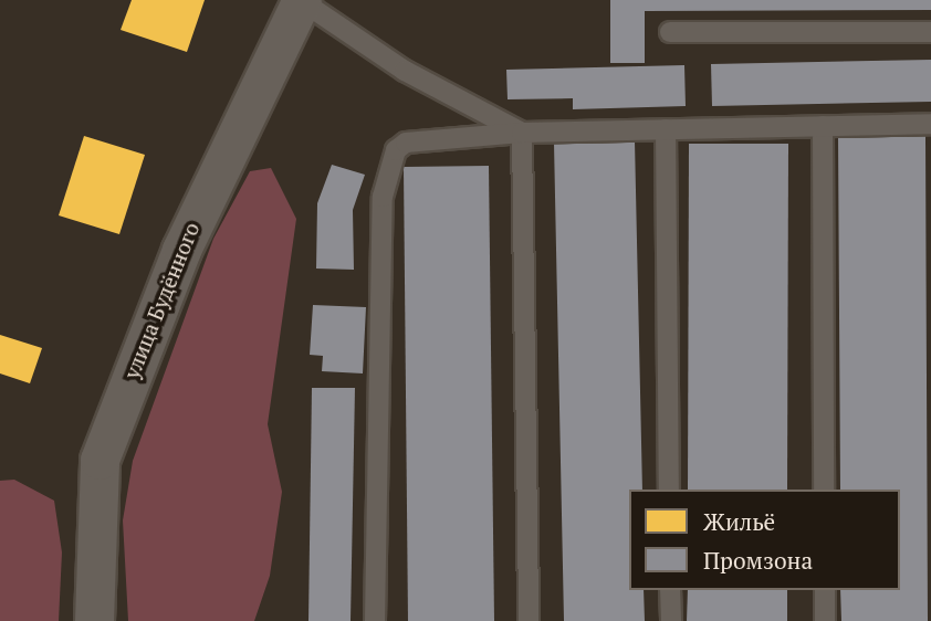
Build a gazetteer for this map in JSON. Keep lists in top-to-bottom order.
{
  "streets": {
    "street": ["улица Будённого"]
  },
  "legend": ["Жильё", "Промзона"]
}
